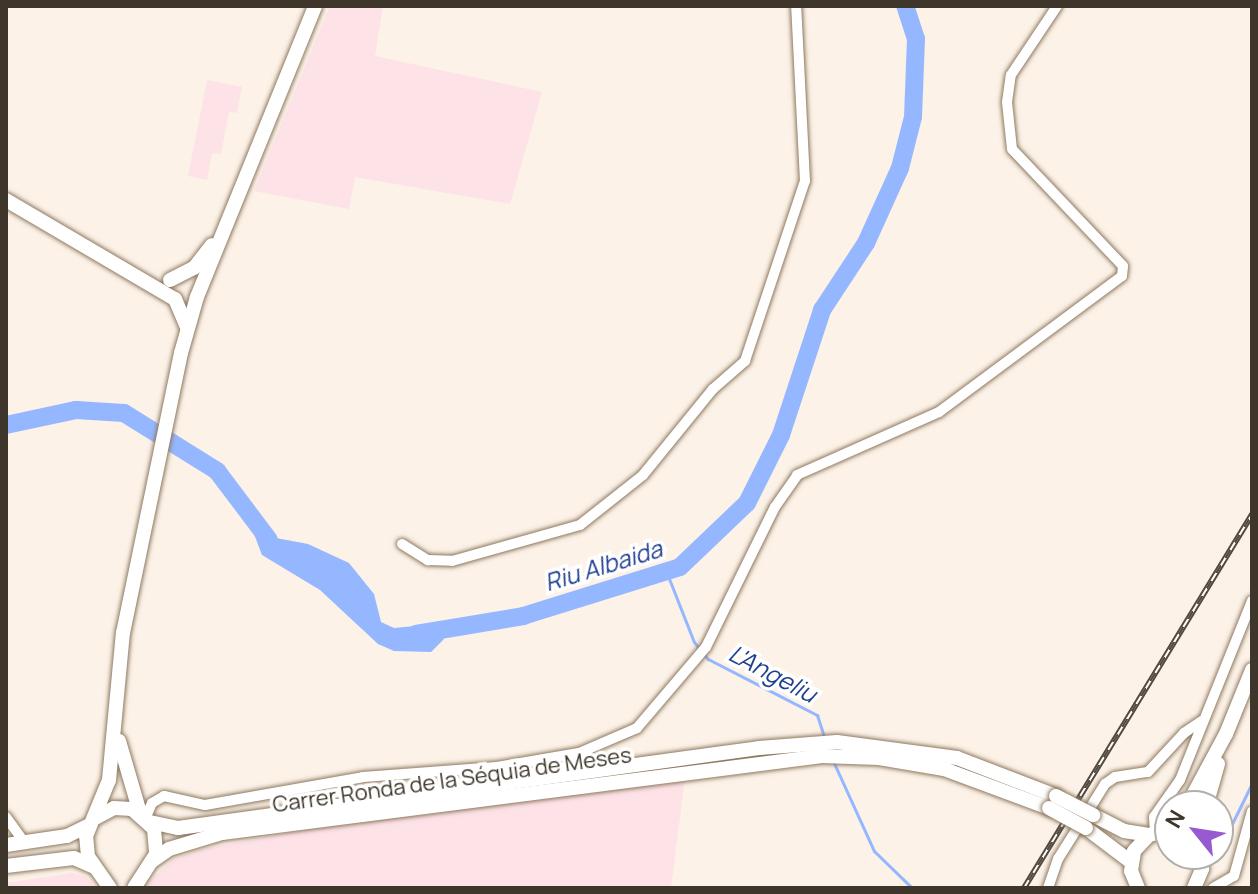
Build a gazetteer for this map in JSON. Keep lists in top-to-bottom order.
{
  "streets": {
    "main road": ["Carrer Ronda de la Séquia de Meses"]
  },
  "water": ["Riu Albaida", "L'Angeliu"],
  "north": "top left"
}
